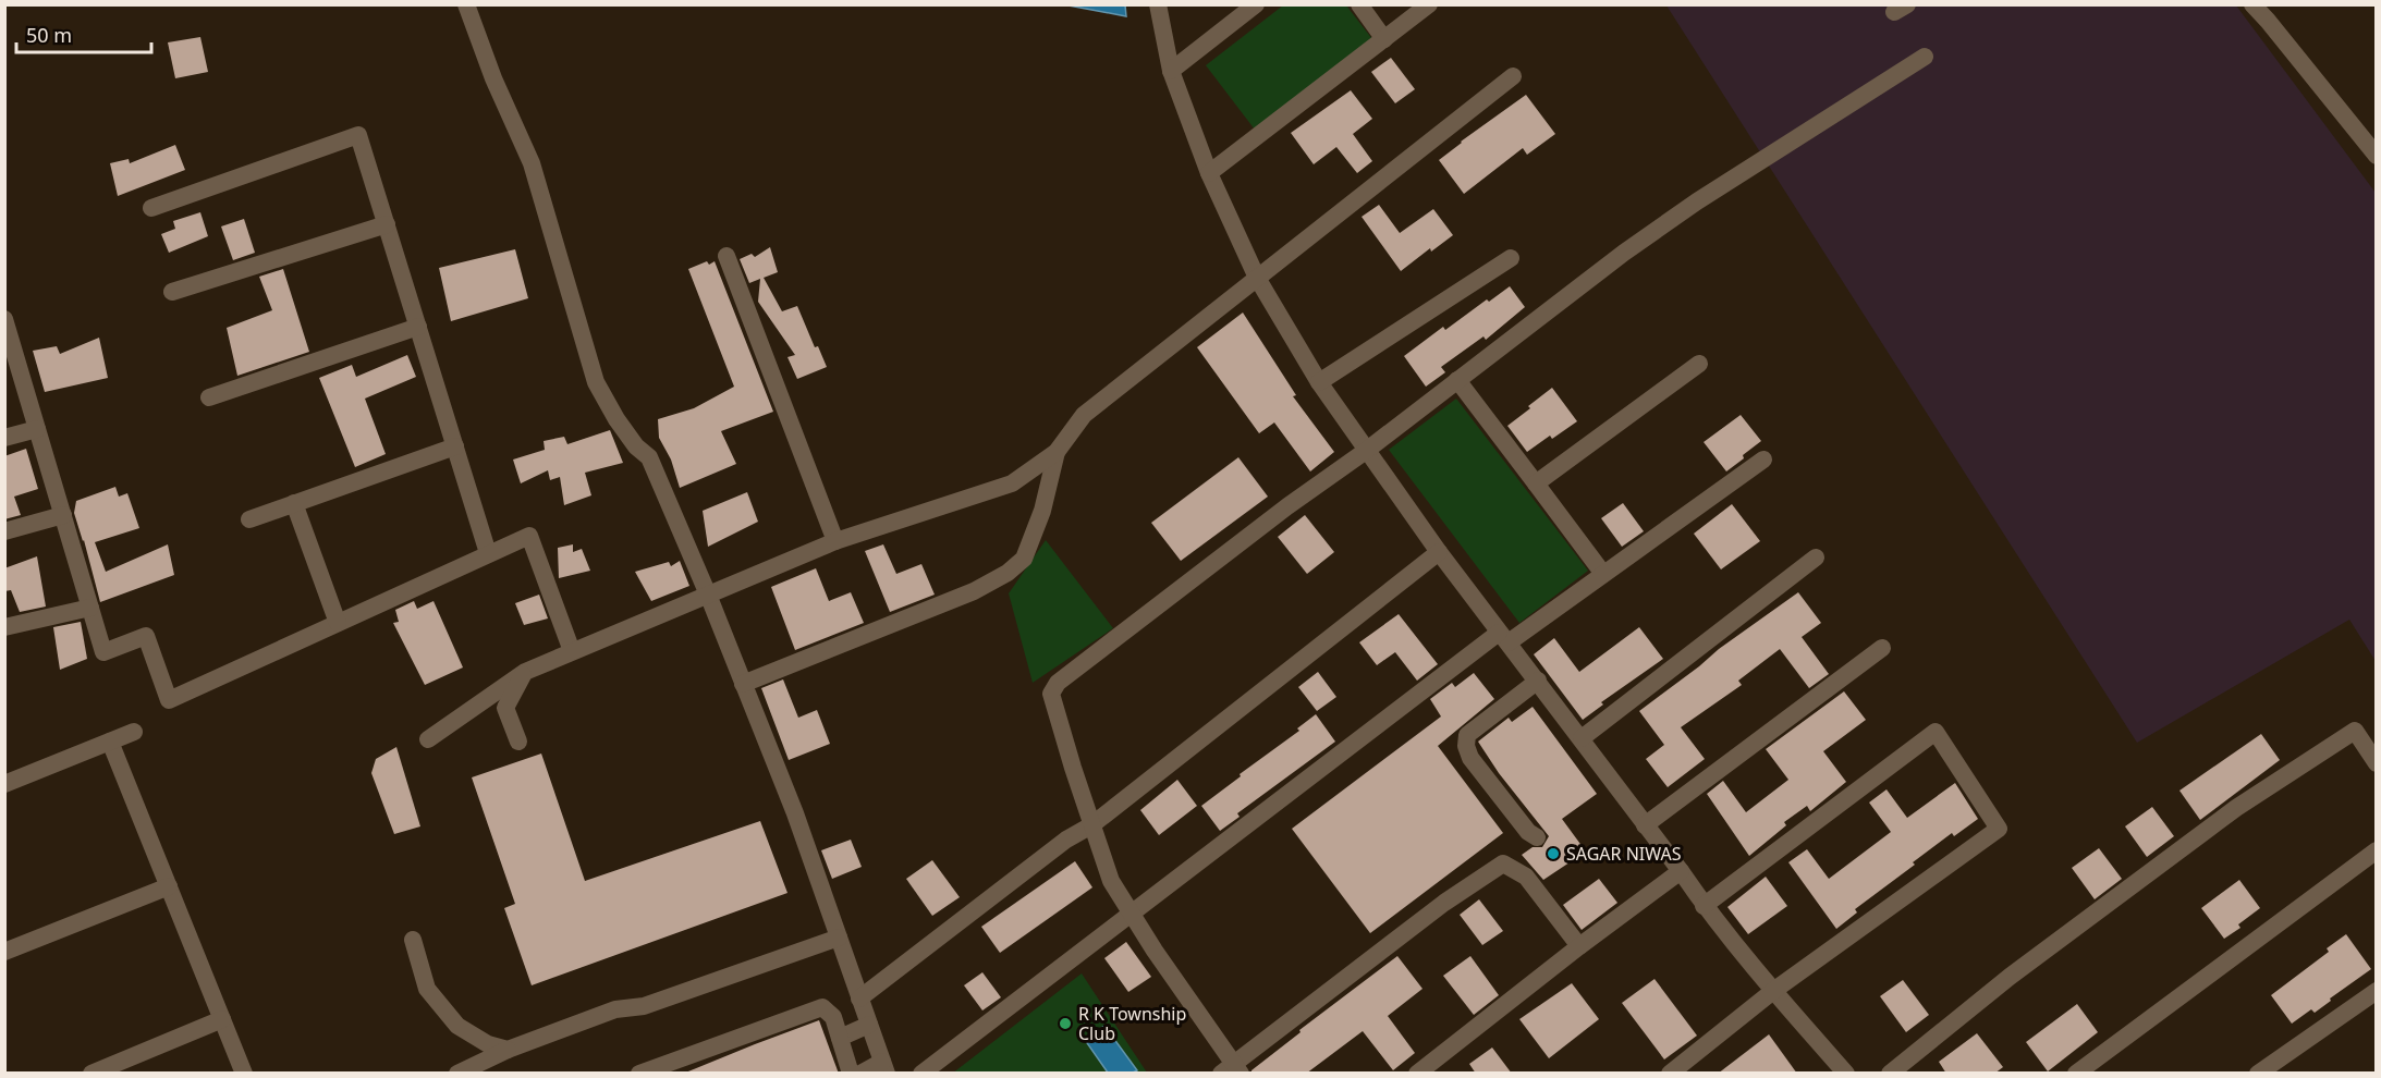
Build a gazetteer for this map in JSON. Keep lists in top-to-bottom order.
{
  "places": ["SAGAR NIWAS", "R K Township Club"],
  "scale_bar": "50 m"
}
